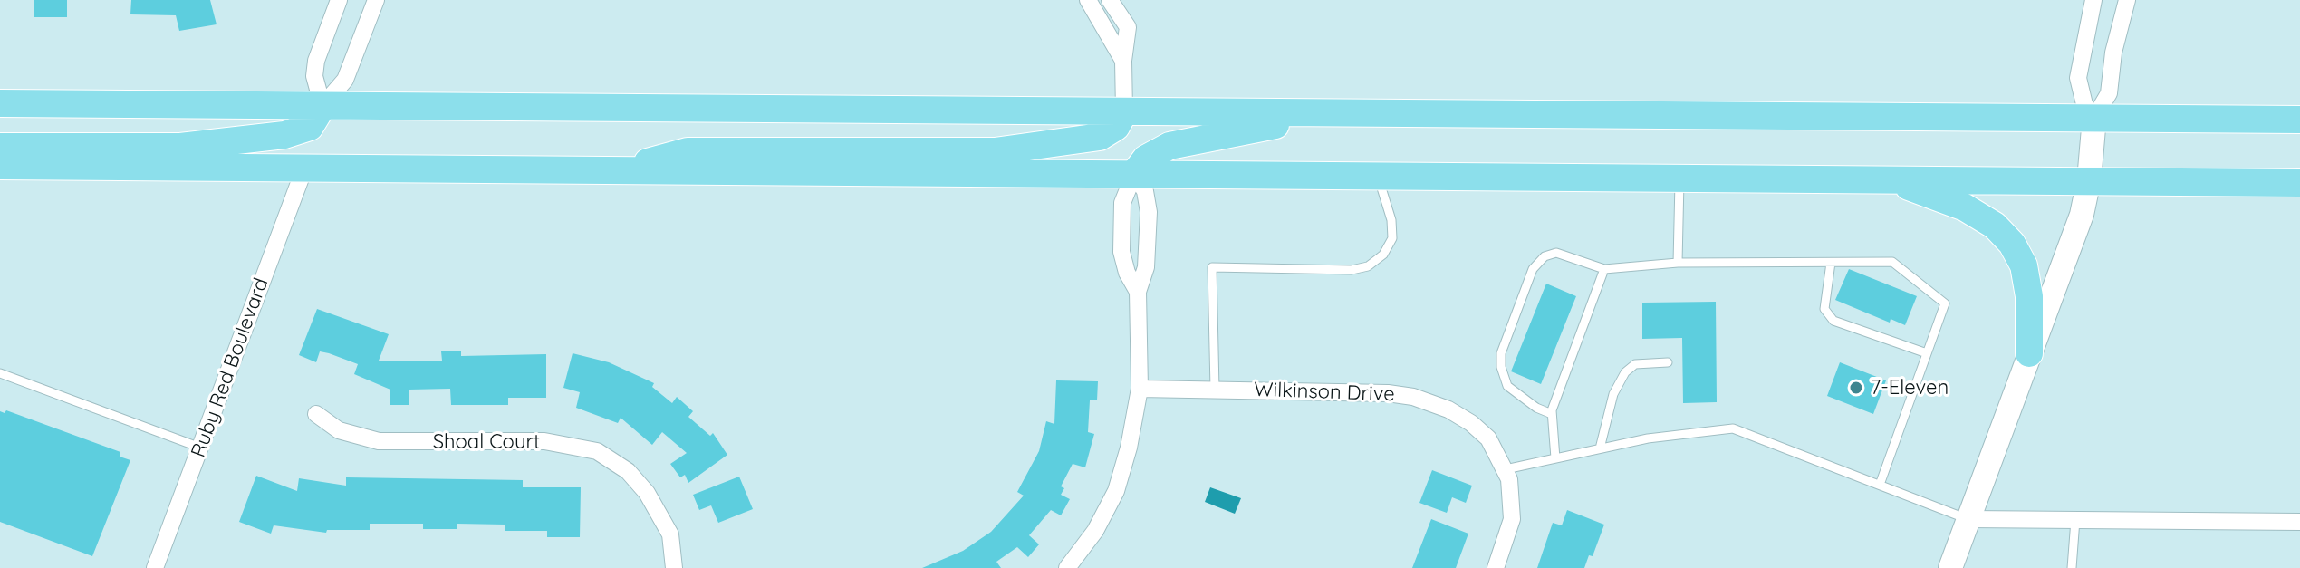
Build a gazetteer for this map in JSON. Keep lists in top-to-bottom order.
{
  "streets": {
    "street": ["Ruby Red Boulevard", "Wilkinson Drive", "Shoal Court"]
  },
  "places": ["7-Eleven"]
}
